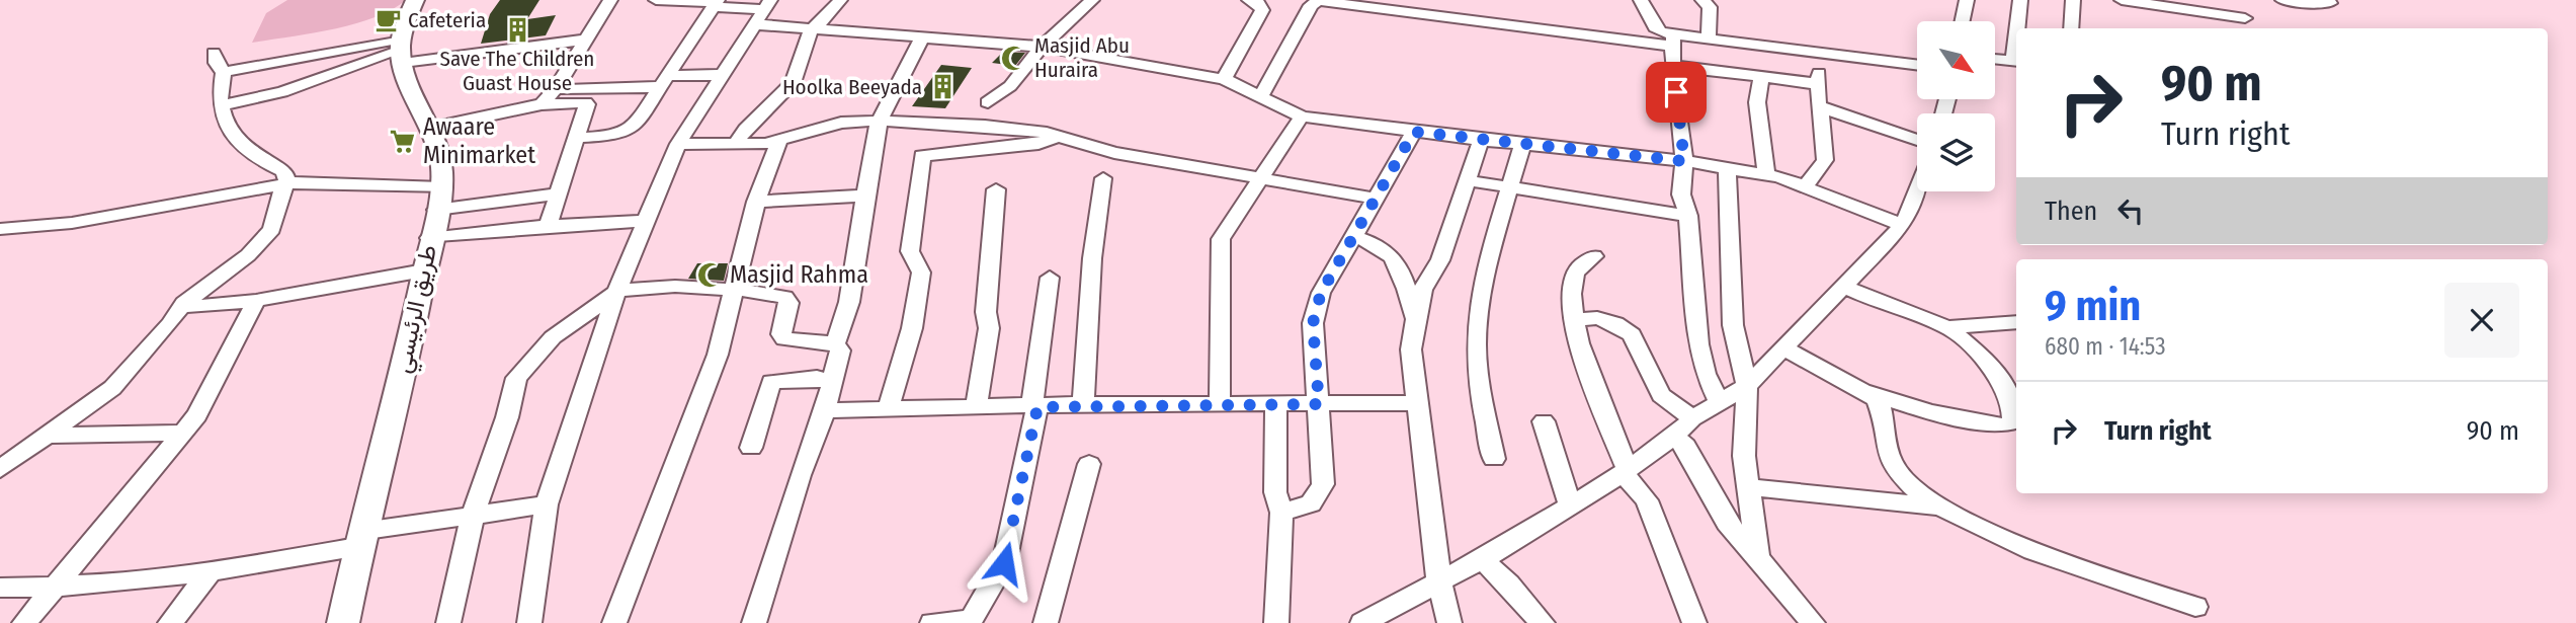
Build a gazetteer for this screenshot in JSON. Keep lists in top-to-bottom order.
{
  "streets": {
    "main road": ["طريق الرئيسي"]
  },
  "places": {
    "cafe": ["Cafeteria"],
    "building": ["Save The Children Guast House", "Hoolka Beeyada"],
    "mosque": ["Masjid Abu Huraira", "Masjid Rahma"],
    "supermarket": ["Awaare Minimarket"]
  },
  "north": "bottom right",
  "page": {
    "turn": ["90 m", "Turn right"],
    "then": "Then",
    "heading": ["9 min", "680 m · 14:53"],
    "list": [
      {
        "name": "Turn right",
        "value": "90 m"
      }
    ]
  }
}
